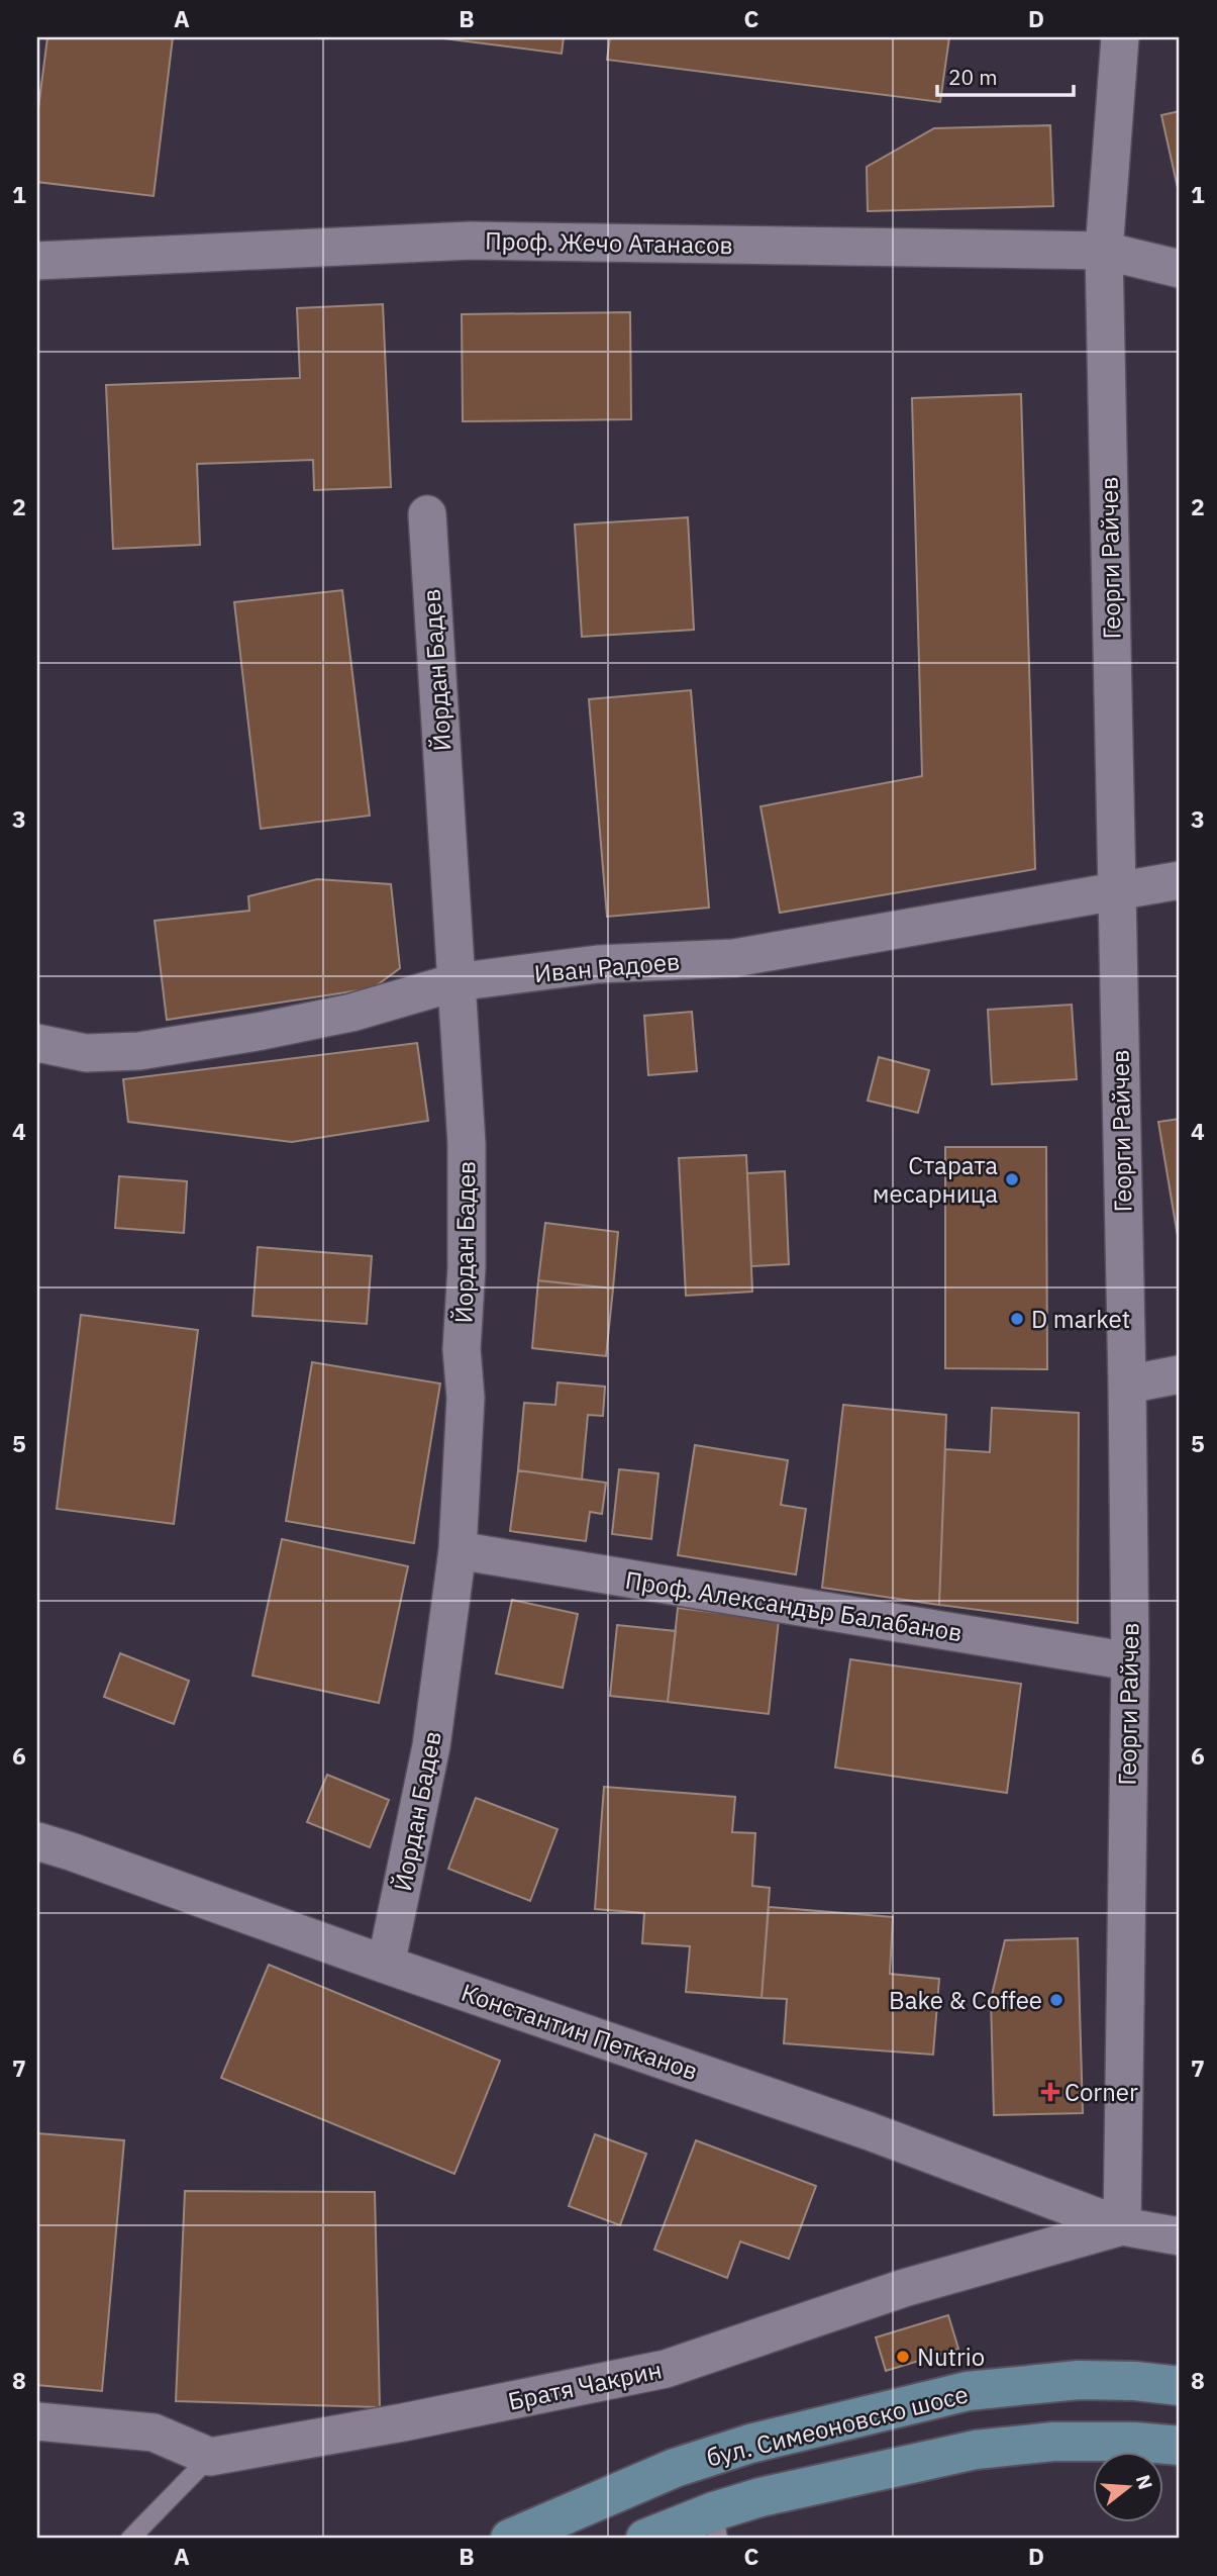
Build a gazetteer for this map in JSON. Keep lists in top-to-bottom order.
{
  "streets": {
    "main road": ["бул. Симеоновско шосе"],
    "street": [
      "Проф. Жечо Атанасов",
      "Георги Райчев",
      "Йордан Бадев",
      "Иван Радоев",
      "Проф. Александър Балабанов",
      "Константин Петканов",
      "Братя Чакрин"
    ]
  },
  "crossings": [
    ["Проф. Жечо Атанасов", "Георги Райчев"],
    ["Георги Райчев", "Иван Радоев"],
    ["Георги Райчев", "Проф. Александър Балабанов"],
    ["Георги Райчев", "Константин Петканов"],
    ["Георги Райчев", "Братя Чакрин"],
    ["Йордан Бадев", "Иван Радоев"],
    ["Йордан Бадев", "Проф. Александър Балабанов"],
    ["Йордан Бадев", "Константин Петканов"],
    ["Константин Петканов", "Братя Чакрин"]
  ],
  "places": {
    "other": [
      "Старата месарница",
      "D market",
      "Bake & Coffee",
      "Nutrio"
    ],
    "health": ["Corner"]
  },
  "scale_bar": "20 m",
  "north": "right",
  "grid": {
    "columns": [
      "A",
      "B",
      "C",
      "D"
    ],
    "rows": [
      "1",
      "2",
      "3",
      "4",
      "5",
      "6",
      "7",
      "8"
    ]
  }
}
